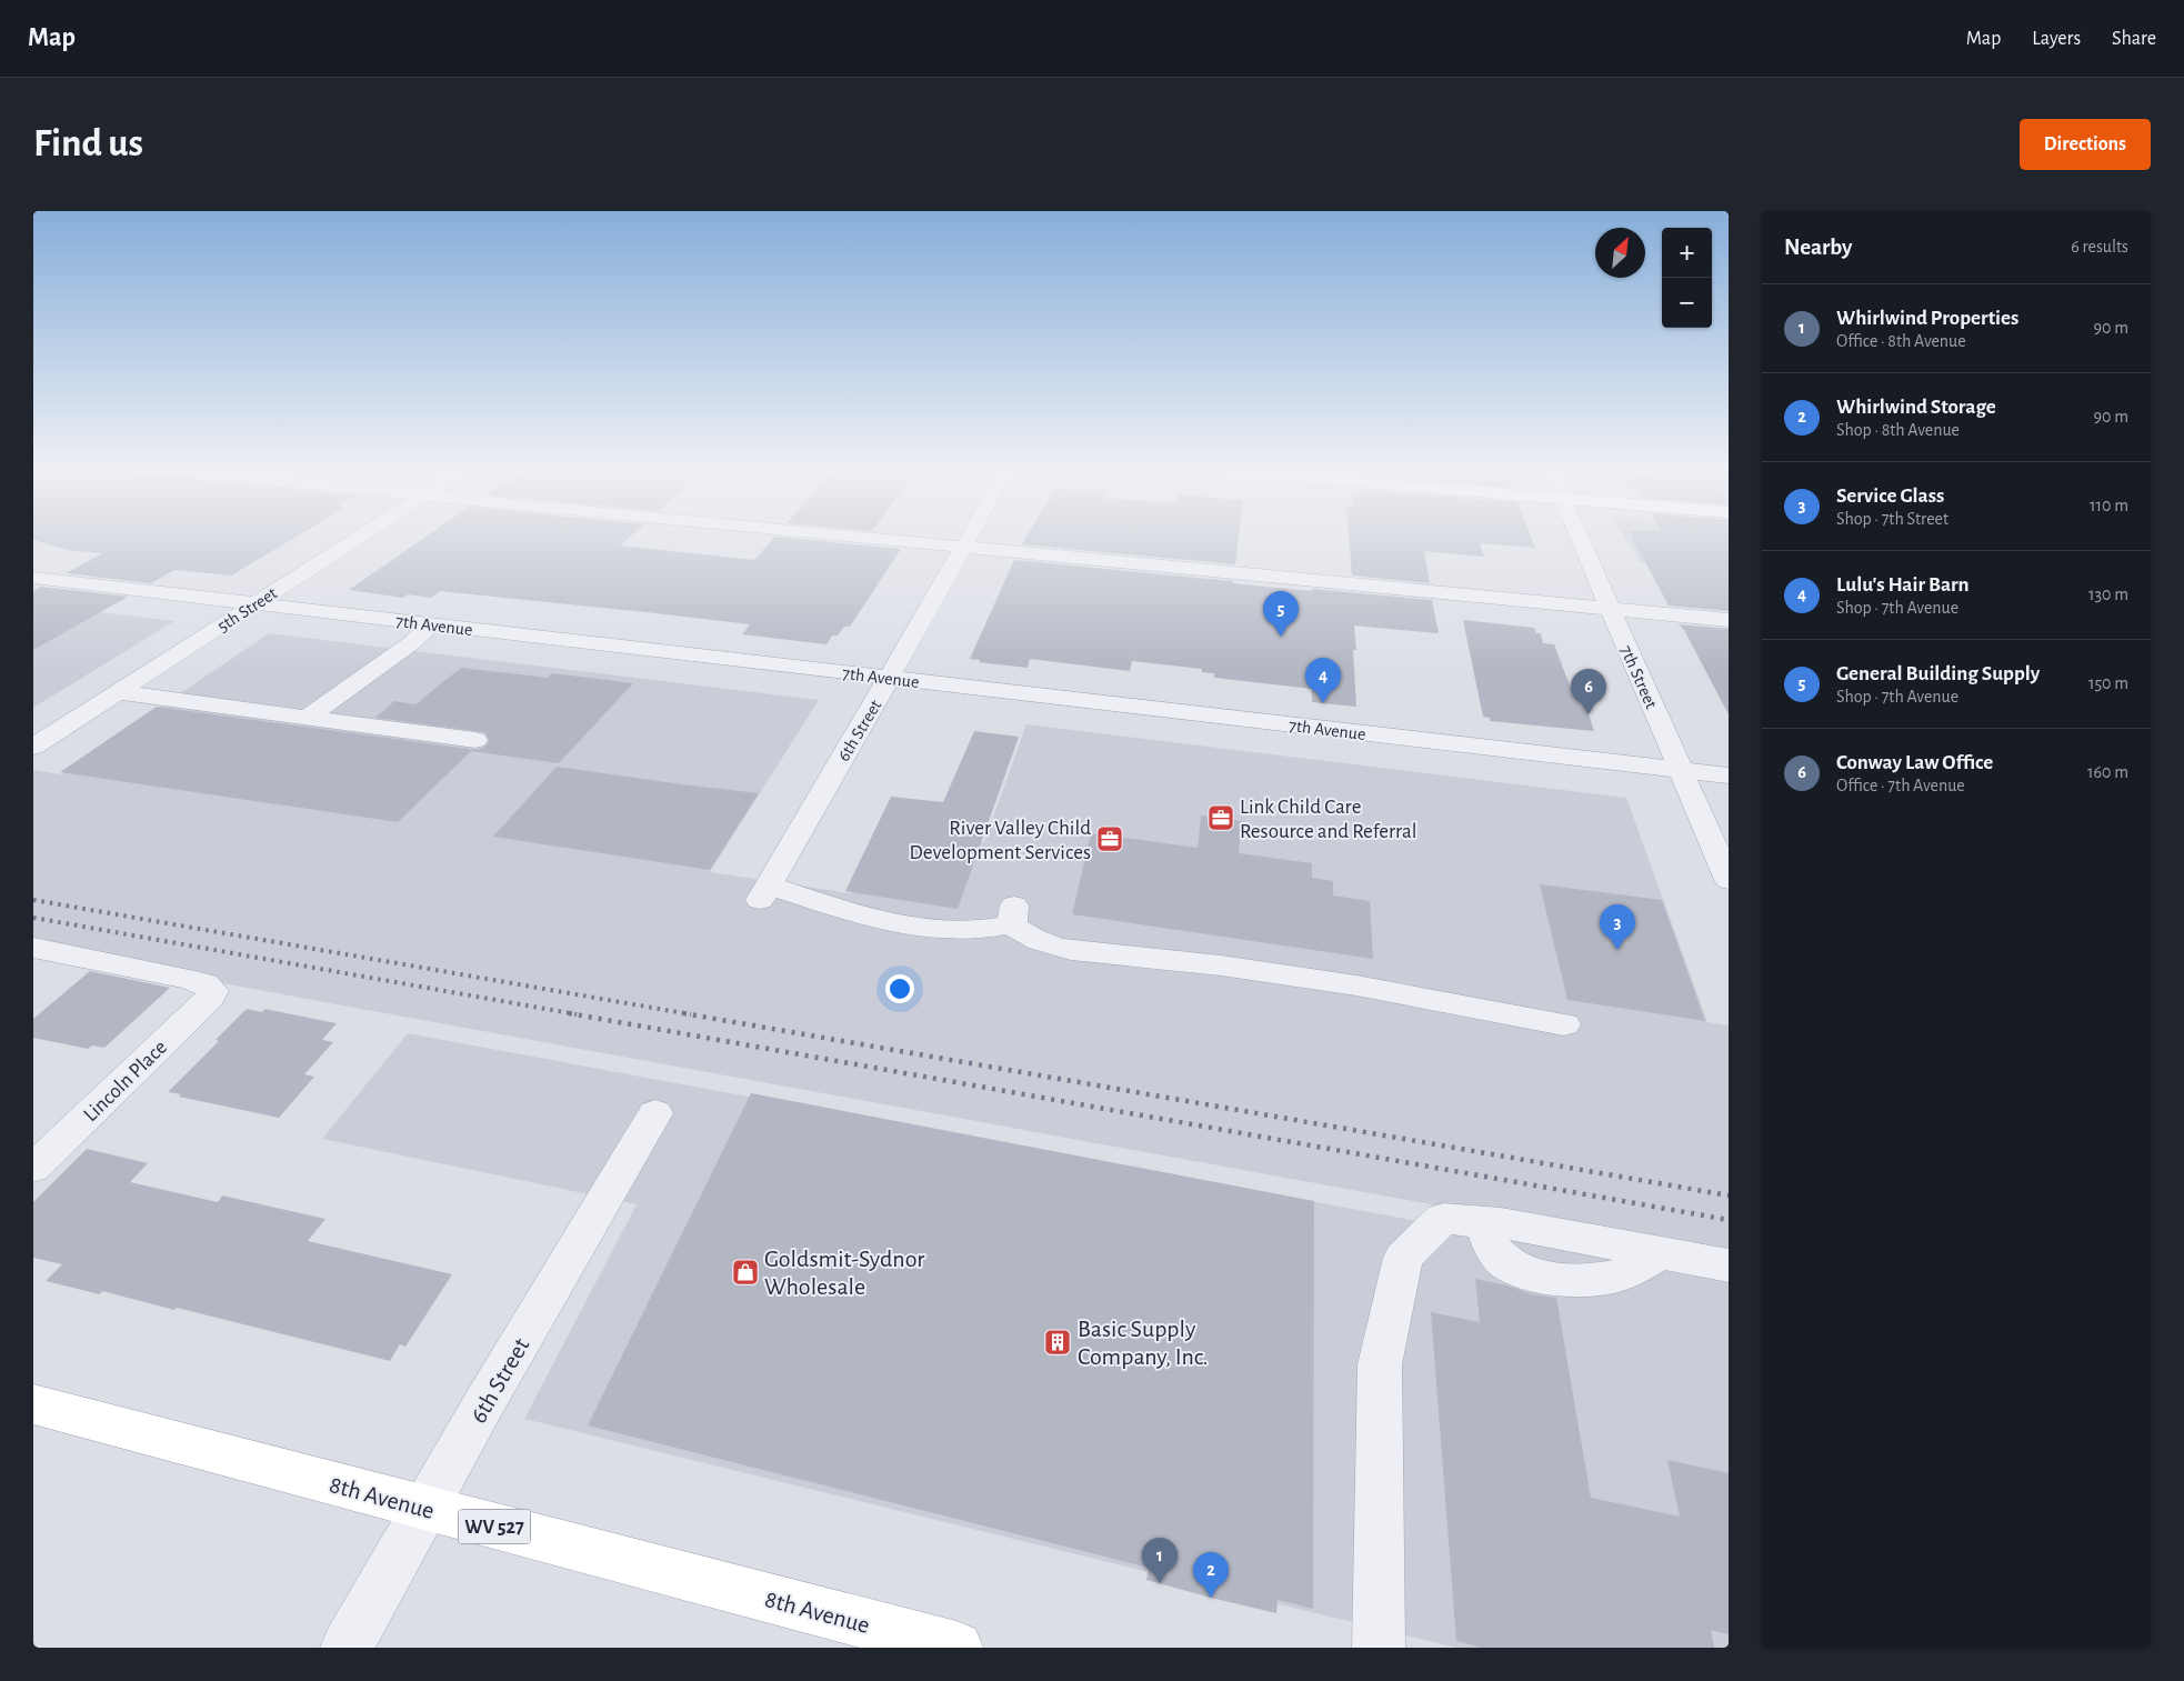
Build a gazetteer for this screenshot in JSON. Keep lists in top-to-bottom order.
{
  "streets": {
    "main road": ["8th Avenue", "WV 527"],
    "street": [
      "5th Street",
      "7th Avenue",
      "7th Street",
      "6th Street",
      "Lincoln Place"
    ]
  },
  "crossings": [
    ["5th Street", "7th Avenue"],
    ["7th Avenue", "7th Street"],
    ["7th Avenue", "6th Street"],
    ["6th Street", "8th Avenue"]
  ],
  "places": {
    "office": ["Link Child Care Resource and Referral", "River Valley Child Development Services"],
    "shop": ["Goldsmit-Sydnor Wholesale"],
    "building": ["Basic Supply Company, Inc."]
  },
  "north": "top right",
  "page": {
    "header": "Map",
    "nav": ["Map", "Layers", "Share"],
    "buttons": "Directions",
    "title": "Find us",
    "heading": ["Nearby", "6 results"],
    "map_buttons": ["+", "−"],
    "list": [
      {
        "mark": "1",
        "name": "Whirlwind Properties",
        "note": "Office · 8th Avenue",
        "value": "90 m"
      },
      {
        "mark": "2",
        "name": "Whirlwind Storage",
        "note": "Shop · 8th Avenue",
        "value": "90 m"
      },
      {
        "mark": "3",
        "name": "Service Glass",
        "note": "Shop · 7th Street",
        "value": "110 m"
      },
      {
        "mark": "4",
        "name": "Lulu's Hair Barn",
        "note": "Shop · 7th Avenue",
        "value": "130 m"
      },
      {
        "mark": "5",
        "name": "General Building Supply",
        "note": "Shop · 7th Avenue",
        "value": "150 m"
      },
      {
        "mark": "6",
        "name": "Conway Law Office",
        "note": "Office · 7th Avenue",
        "value": "160 m"
      }
    ],
    "pins": [
      "5",
      "4",
      "6",
      "3",
      "1",
      "2"
    ]
  }
}
